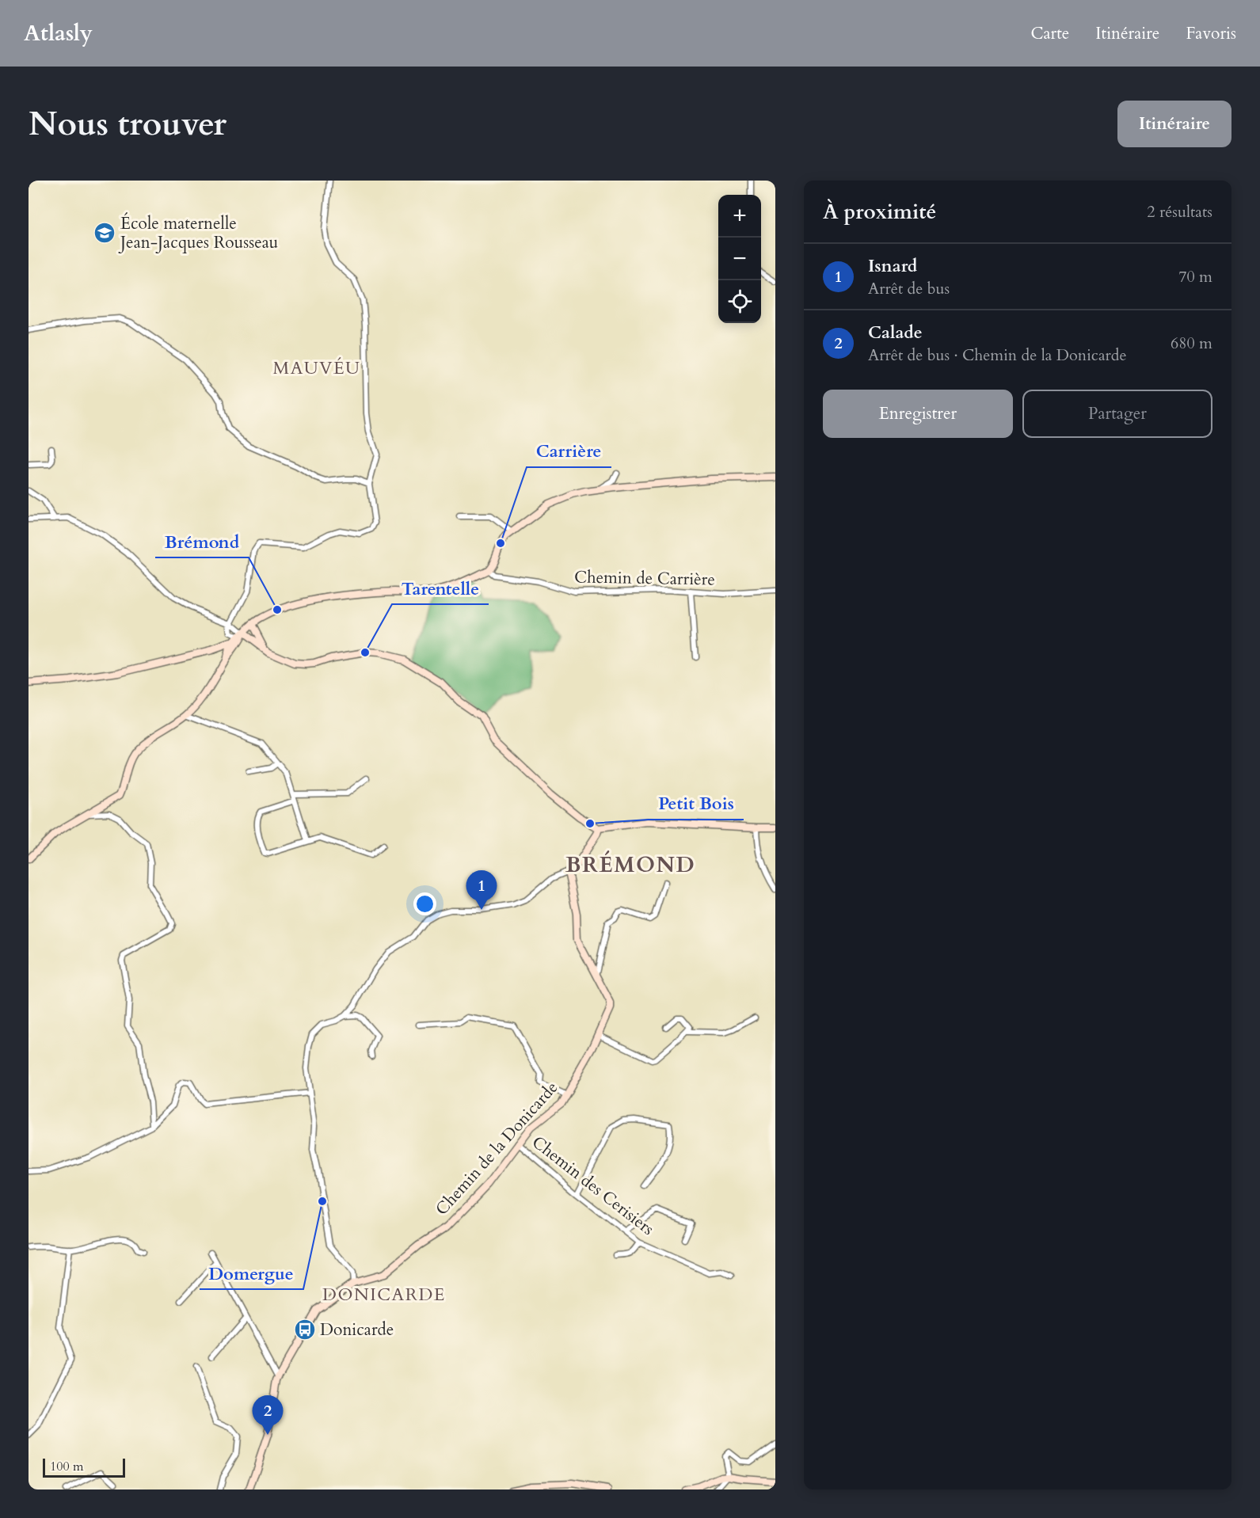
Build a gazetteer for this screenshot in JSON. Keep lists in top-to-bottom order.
{
  "streets": {
    "street": ["Chemin de Carrière", "Chemin de la Donicarde", "Chemin des Cerisiers"]
  },
  "crossings": [
    ["Chemin de la Donicarde", "Chemin des Cerisiers"]
  ],
  "districts": ["MAUVÉU", "BRÉMOND", "DONICARDE"],
  "places": {
    "school or university": ["École maternelle Jean-Jacques Rousseau"],
    "other": [
      "Carrière",
      "Brémond",
      "Tarentelle",
      "Petit Bois",
      "Domergue"
    ],
    "bus stop": ["Donicarde"]
  },
  "scale_bar": "100 m",
  "page": {
    "header": "Atlasly",
    "nav": ["Carte", "Itinéraire", "Favoris"],
    "buttons": [
      "Itinéraire",
      ["Enregistrer", "Partager"]
    ],
    "title": "Nous trouver",
    "heading": ["À proximité", "2 résultats"],
    "map_buttons": ["+", "−"],
    "list": [
      {
        "mark": "1",
        "name": "Isnard",
        "note": "Arrêt de bus",
        "value": "70 m"
      },
      {
        "mark": "2",
        "name": "Calade",
        "note": "Arrêt de bus · Chemin de la Donicarde",
        "value": "680 m"
      }
    ],
    "pins": ["1", "2"],
    "scale": "100 m"
  }
}
